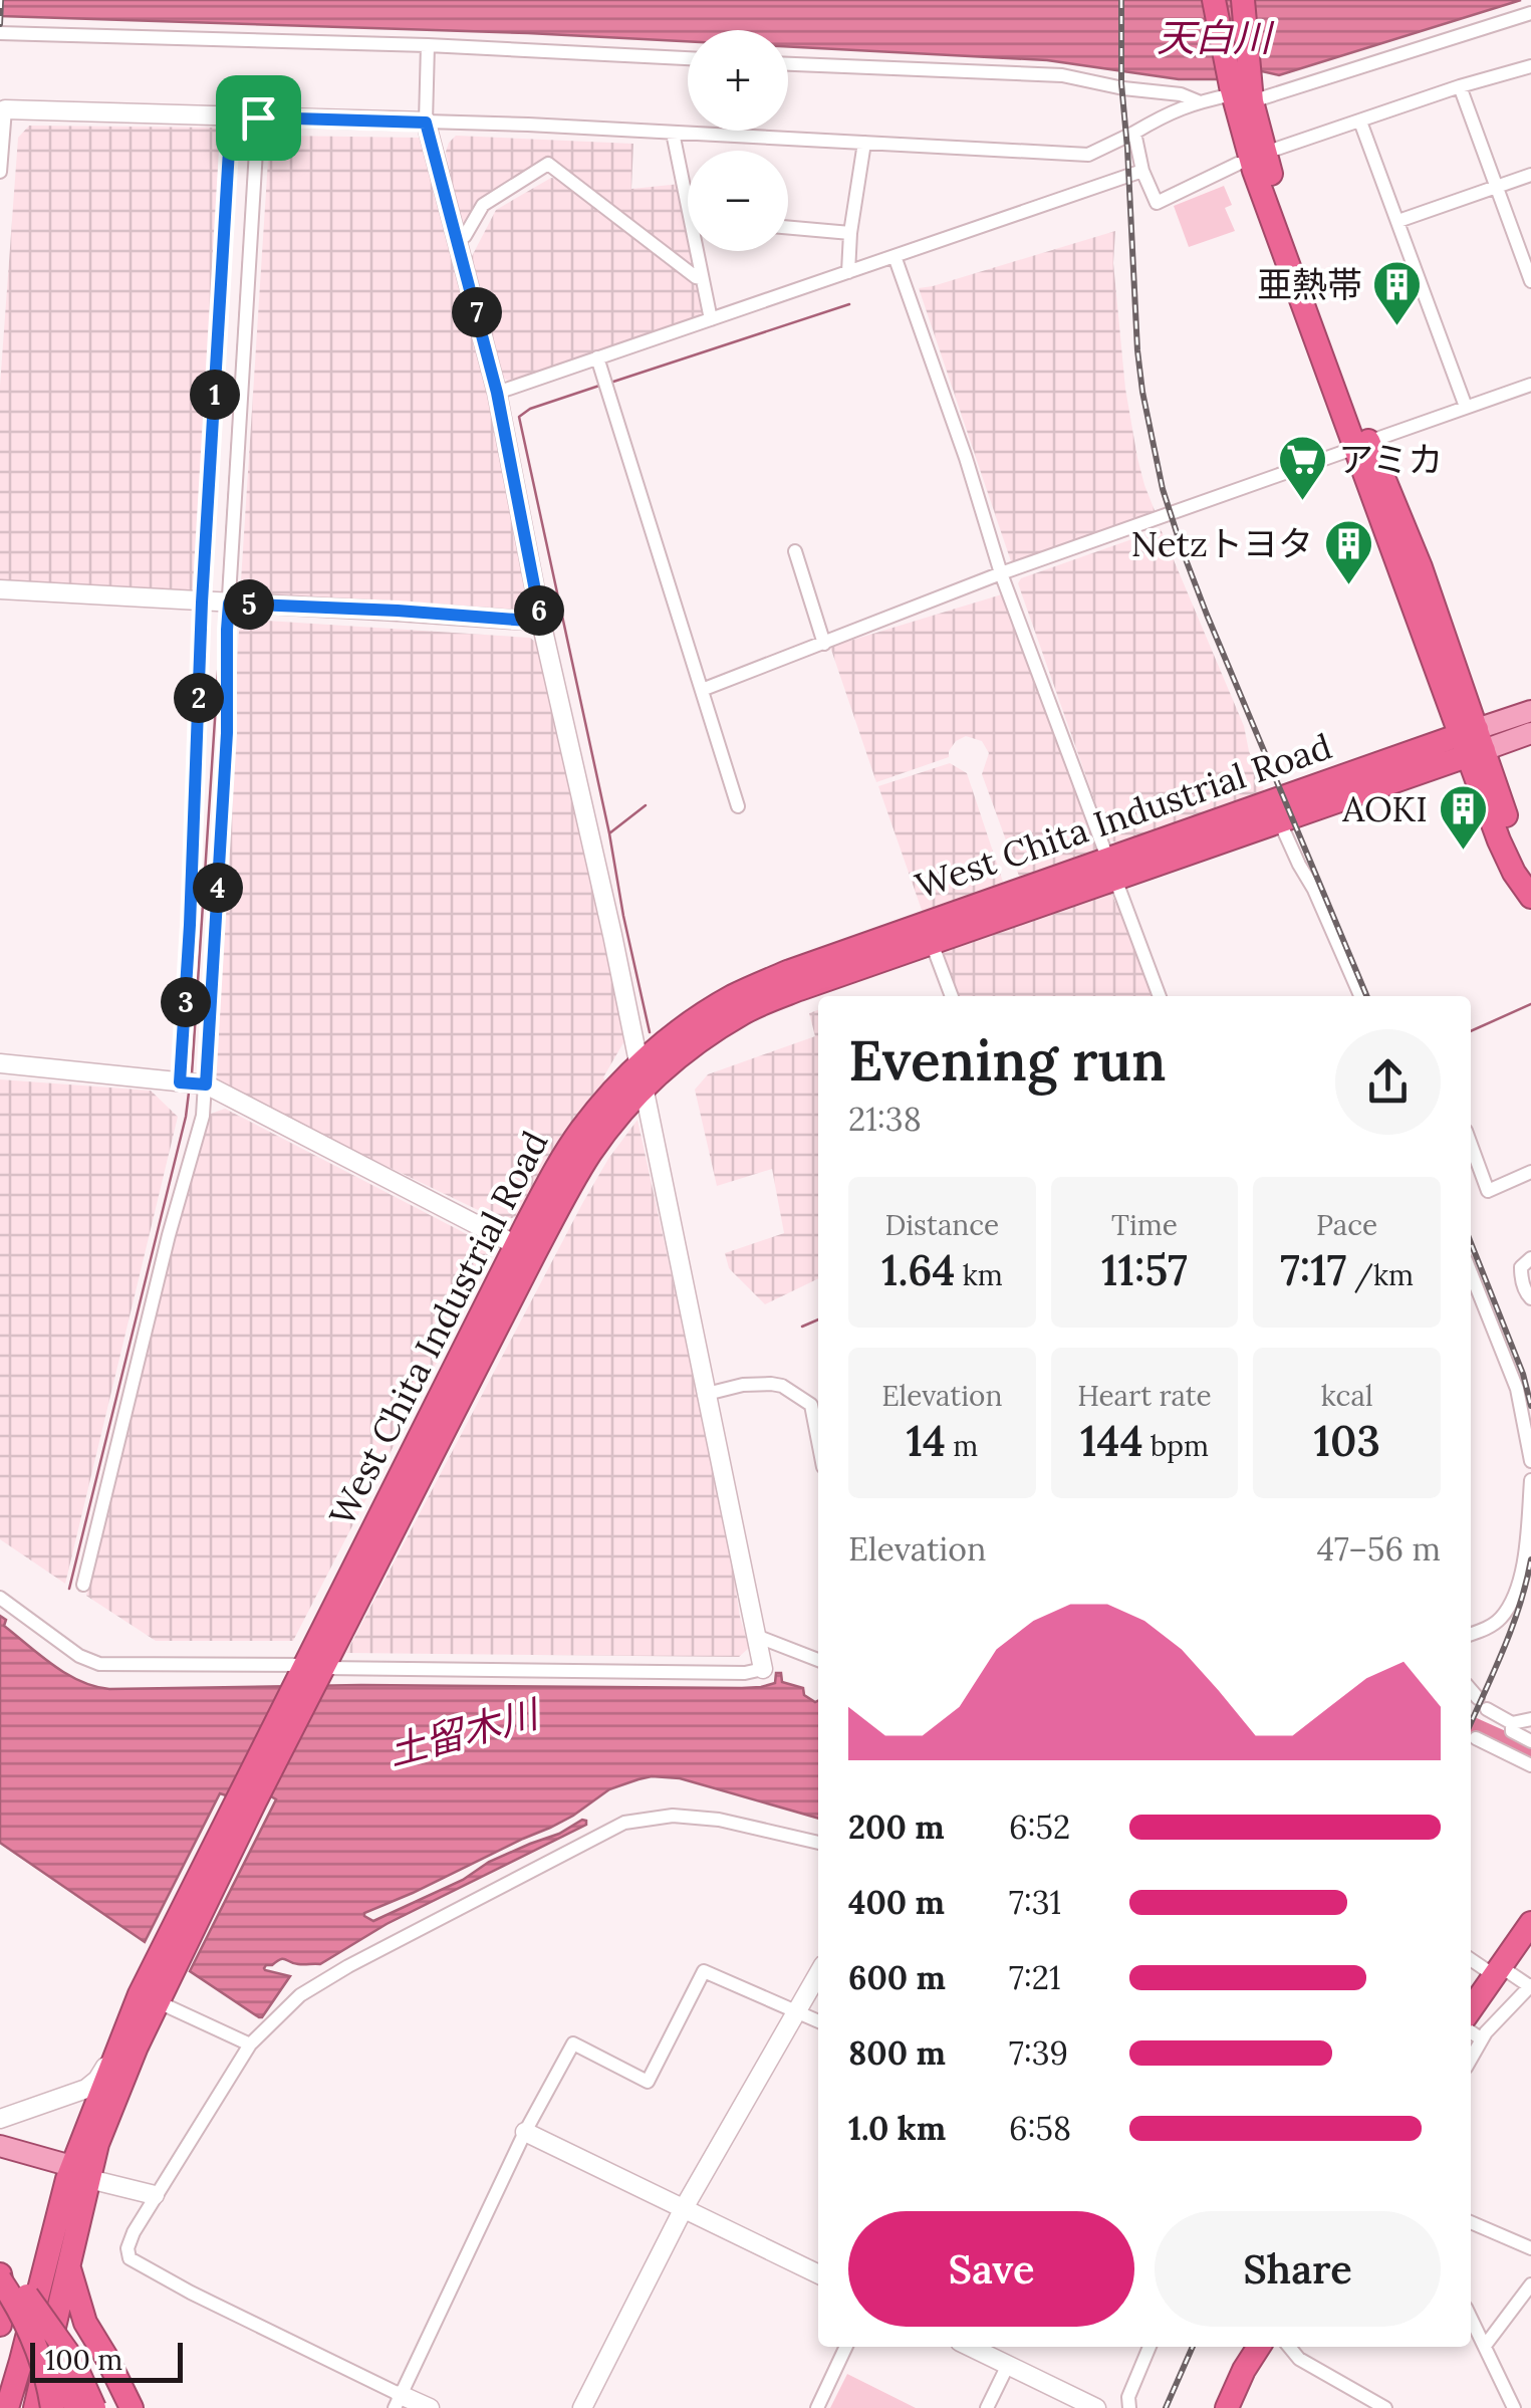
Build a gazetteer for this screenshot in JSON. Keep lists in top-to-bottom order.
{
  "streets": {
    "highway": ["West Chita Industrial Road"]
  },
  "water": ["天白川", "土留木川"],
  "places": {
    "building": ["亜熱帯", "Netzトヨタ", "AOKI"],
    "supermarket": ["アミカ"]
  },
  "scale_bar": "100 m",
  "page": {
    "map_buttons": ["+", "−"],
    "pins": [
      "7",
      "1",
      "5",
      "6",
      "2",
      "4",
      "3"
    ],
    "heading": ["Evening run", "21:38"],
    "stats": [
      ["Distance", "1.64 km"],
      ["Time", "11:57"],
      ["Pace", "7:17 /km"],
      ["Elevation", "14 m"],
      ["Heart rate", "144 bpm"],
      ["kcal", "103"]
    ],
    "chart": ["Elevation", "47–56 m"],
    "list": [
      {
        "name": "200 m",
        "note": "6:52"
      },
      {
        "name": "400 m",
        "note": "7:31"
      },
      {
        "name": "600 m",
        "note": "7:21"
      },
      {
        "name": "800 m",
        "note": "7:39"
      },
      {
        "name": "1.0 km",
        "note": "6:58"
      }
    ],
    "buttons": ["Save", "Share"],
    "scale": "100 m"
  }
}
